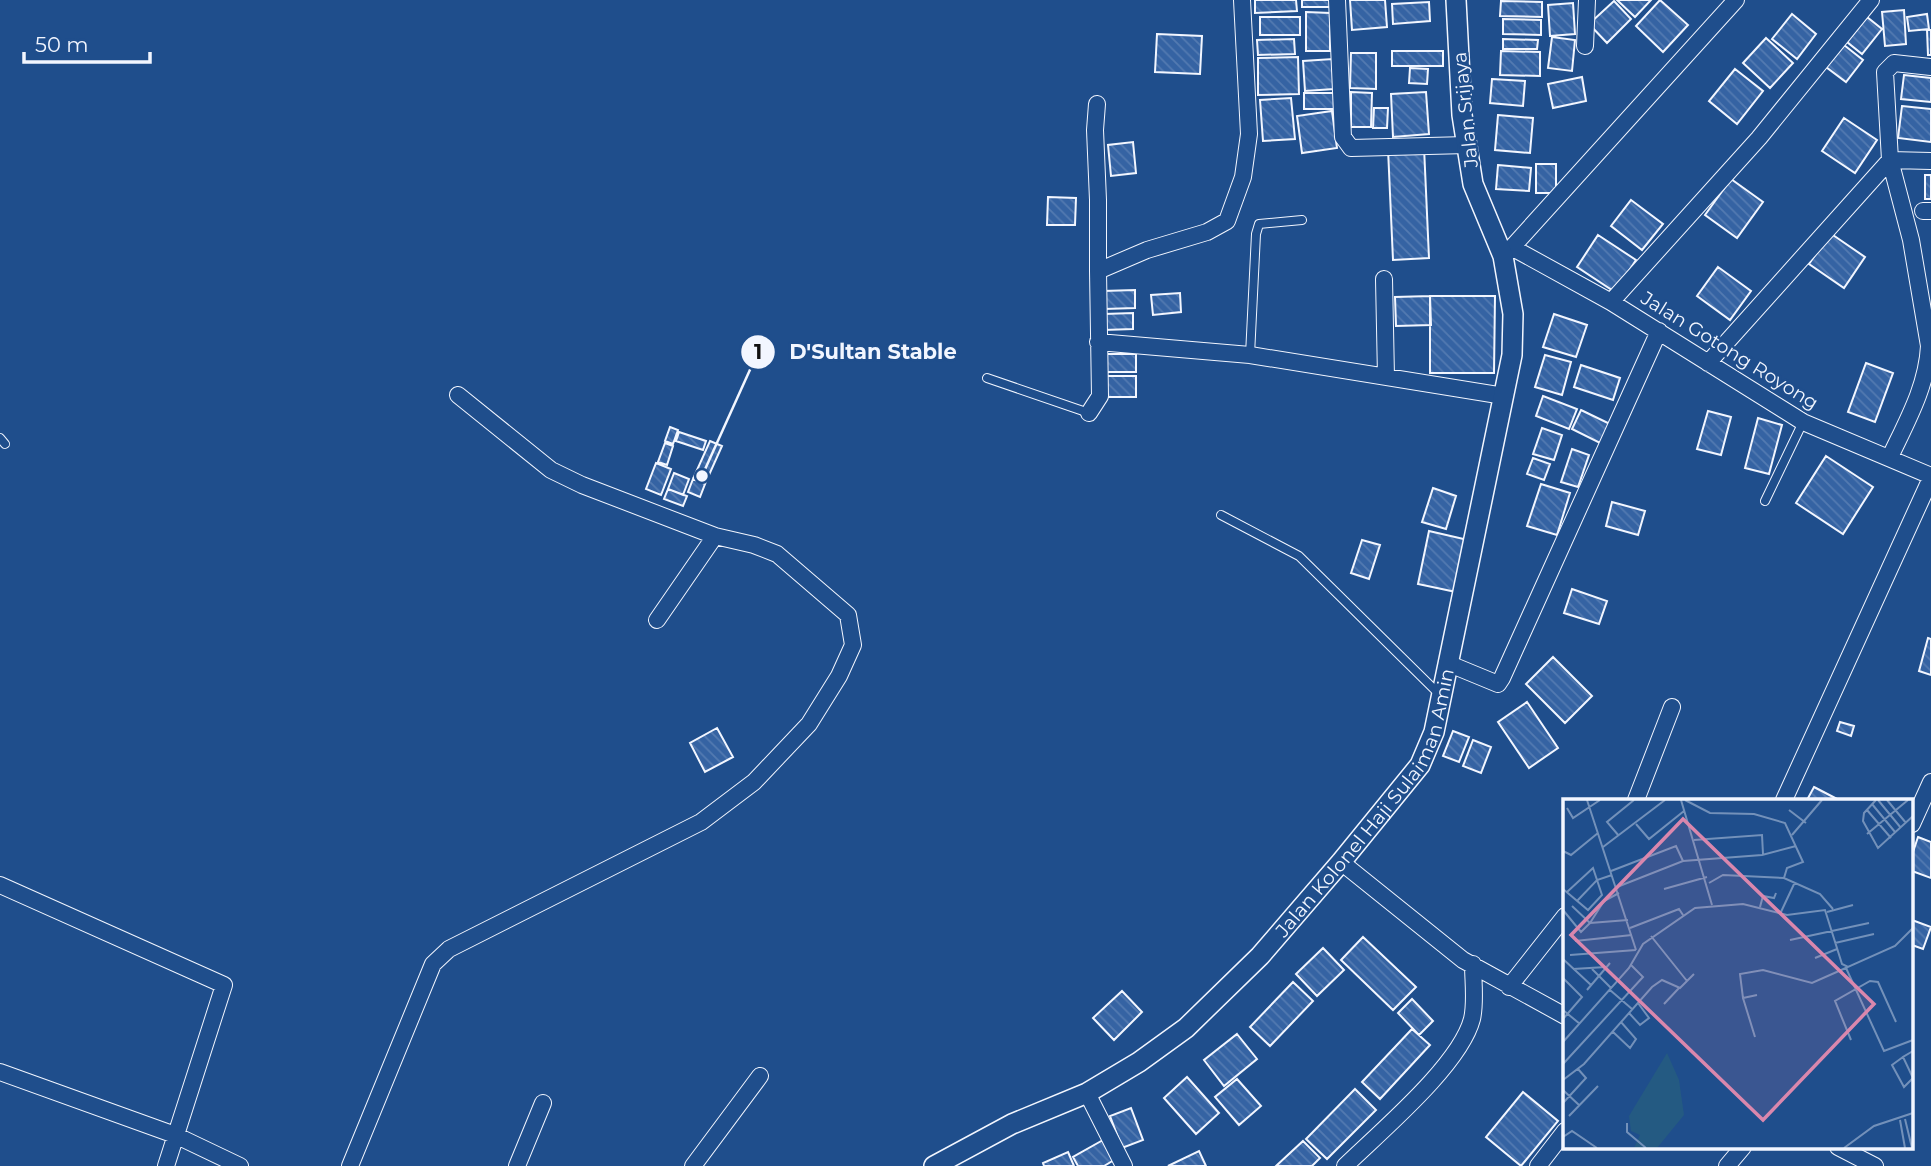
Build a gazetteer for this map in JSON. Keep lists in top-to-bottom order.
{
  "streets": {
    "street": ["Jalan Srijaya", "Jalan Gotong Royong", "Jalan Kolonel Haji Sulaiman Amin"]
  },
  "crossings": [
    ["Jalan Srijaya", "Jalan Gotong Royong"],
    ["Jalan Srijaya", "Jalan Kolonel Haji Sulaiman Amin"],
    ["Jalan Gotong Royong", "Jalan Kolonel Haji Sulaiman Amin"]
  ],
  "places": ["D'Sultan Stable"],
  "scale_bar": "50 m"
}
